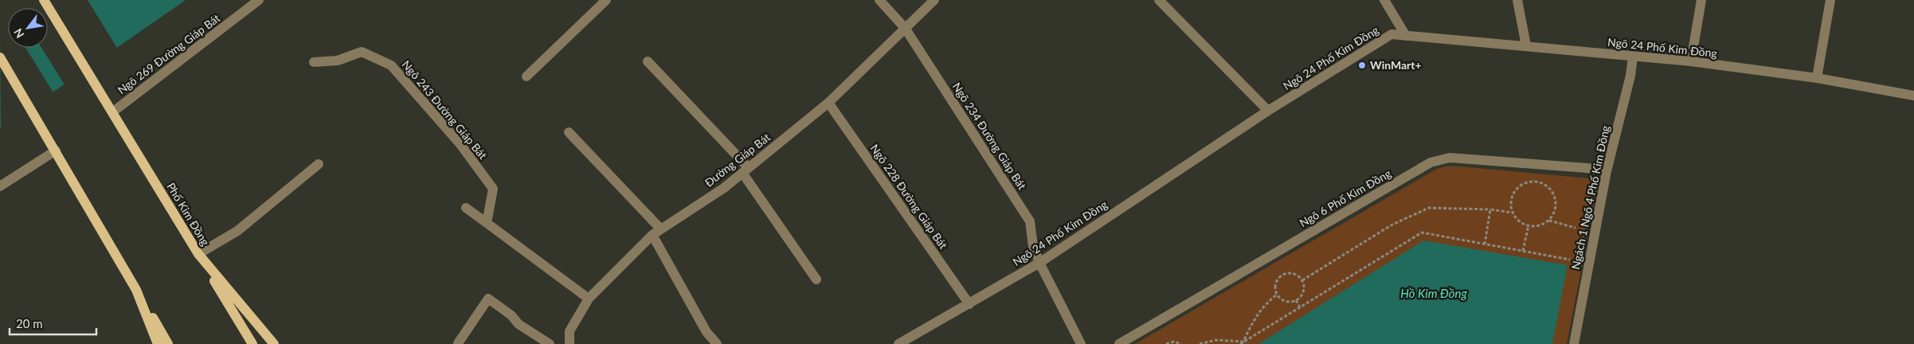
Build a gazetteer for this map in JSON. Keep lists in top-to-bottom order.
{
  "streets": {
    "main road": ["Phố Kim Đồng"],
    "street": [
      "Ngõ 24 Phố Kim Đồng",
      "Ngõ 269 Đường Giáp Bát",
      "Ngõ 243 Đường Giáp Bát",
      "Ngõ 234 Đường Giáp Bát",
      "Đường Giáp Bát",
      "Ngõ 228 Đường Giáp Bát",
      "Ngách 1 Ngõ 4 Phố Kim Đồng",
      "Ngõ 6 Phố Kim Đồng"
    ]
  },
  "crossings": [
    ["Ngõ 24 Phố Kim Đồng", "Ngõ 234 Đường Giáp Bát"],
    ["Ngõ 24 Phố Kim Đồng", "Ngõ 228 Đường Giáp Bát"],
    ["Ngõ 24 Phố Kim Đồng", "Ngách 1 Ngõ 4 Phố Kim Đồng"],
    ["Ngõ 269 Đường Giáp Bát", "Phố Kim Đồng"],
    ["Ngõ 234 Đường Giáp Bát", "Đường Giáp Bát"],
    ["Đường Giáp Bát", "Ngõ 228 Đường Giáp Bát"],
    ["Ngách 1 Ngõ 4 Phố Kim Đồng", "Ngõ 6 Phố Kim Đồng"]
  ],
  "water": ["Hồ Kim Đồng"],
  "places": ["WinMart+"],
  "scale_bar": "20 m",
  "north": "bottom left"
}
